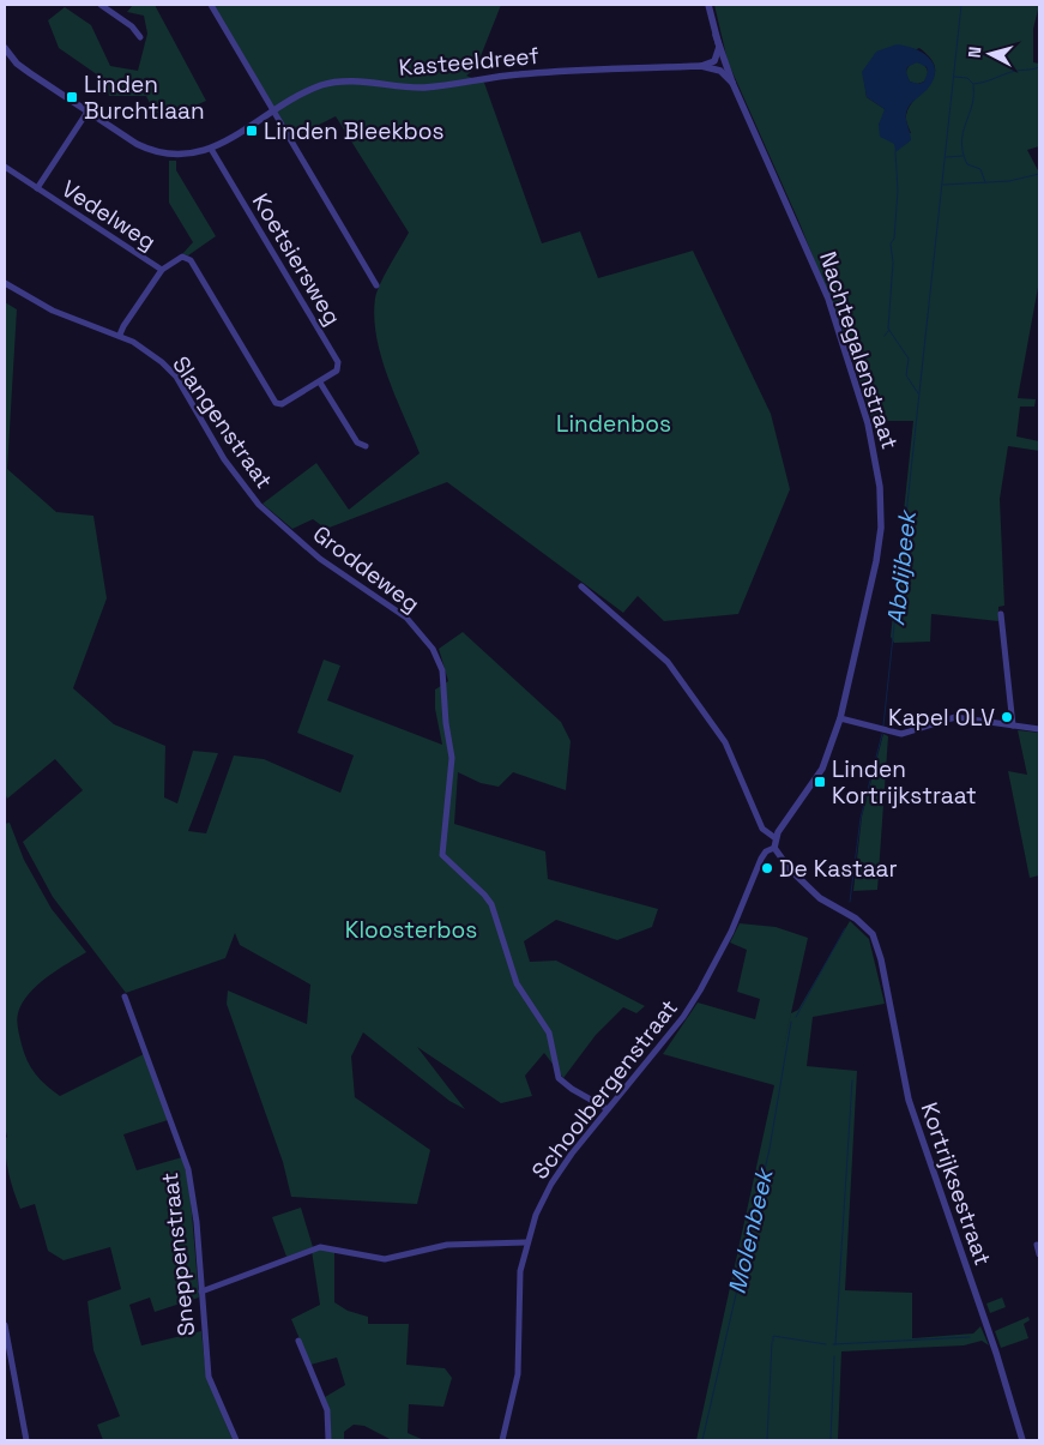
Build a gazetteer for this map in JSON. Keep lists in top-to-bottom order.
{
  "streets": {
    "street": [
      "Kasteeldreef",
      "Vedelweg",
      "Koetsiersweg",
      "Nachtegalenstraat",
      "Slangenstraat",
      "Groddeweg",
      "Schoolbergenstraat",
      "Kortrijksestraat",
      "Sneppenstraat"
    ]
  },
  "crossings": [
    ["Kasteeldreef", "Vedelweg"],
    ["Kasteeldreef", "Koetsiersweg"],
    ["Kasteeldreef", "Nachtegalenstraat"],
    ["Vedelweg", "Koetsiersweg"],
    ["Slangenstraat", "Groddeweg"],
    ["Groddeweg", "Schoolbergenstraat"],
    ["Schoolbergenstraat", "Kortrijksestraat"]
  ],
  "water": ["Abdijbeek", "Molenbeek"],
  "parks": ["Lindenbos", "Kloosterbos"],
  "places": {
    "transit": ["Linden Burchtlaan", "Linden Bleekbos", "Linden Kortrijkstraat"],
    "other": ["Kapel OLV", "De Kastaar"]
  },
  "north": "left"
}
